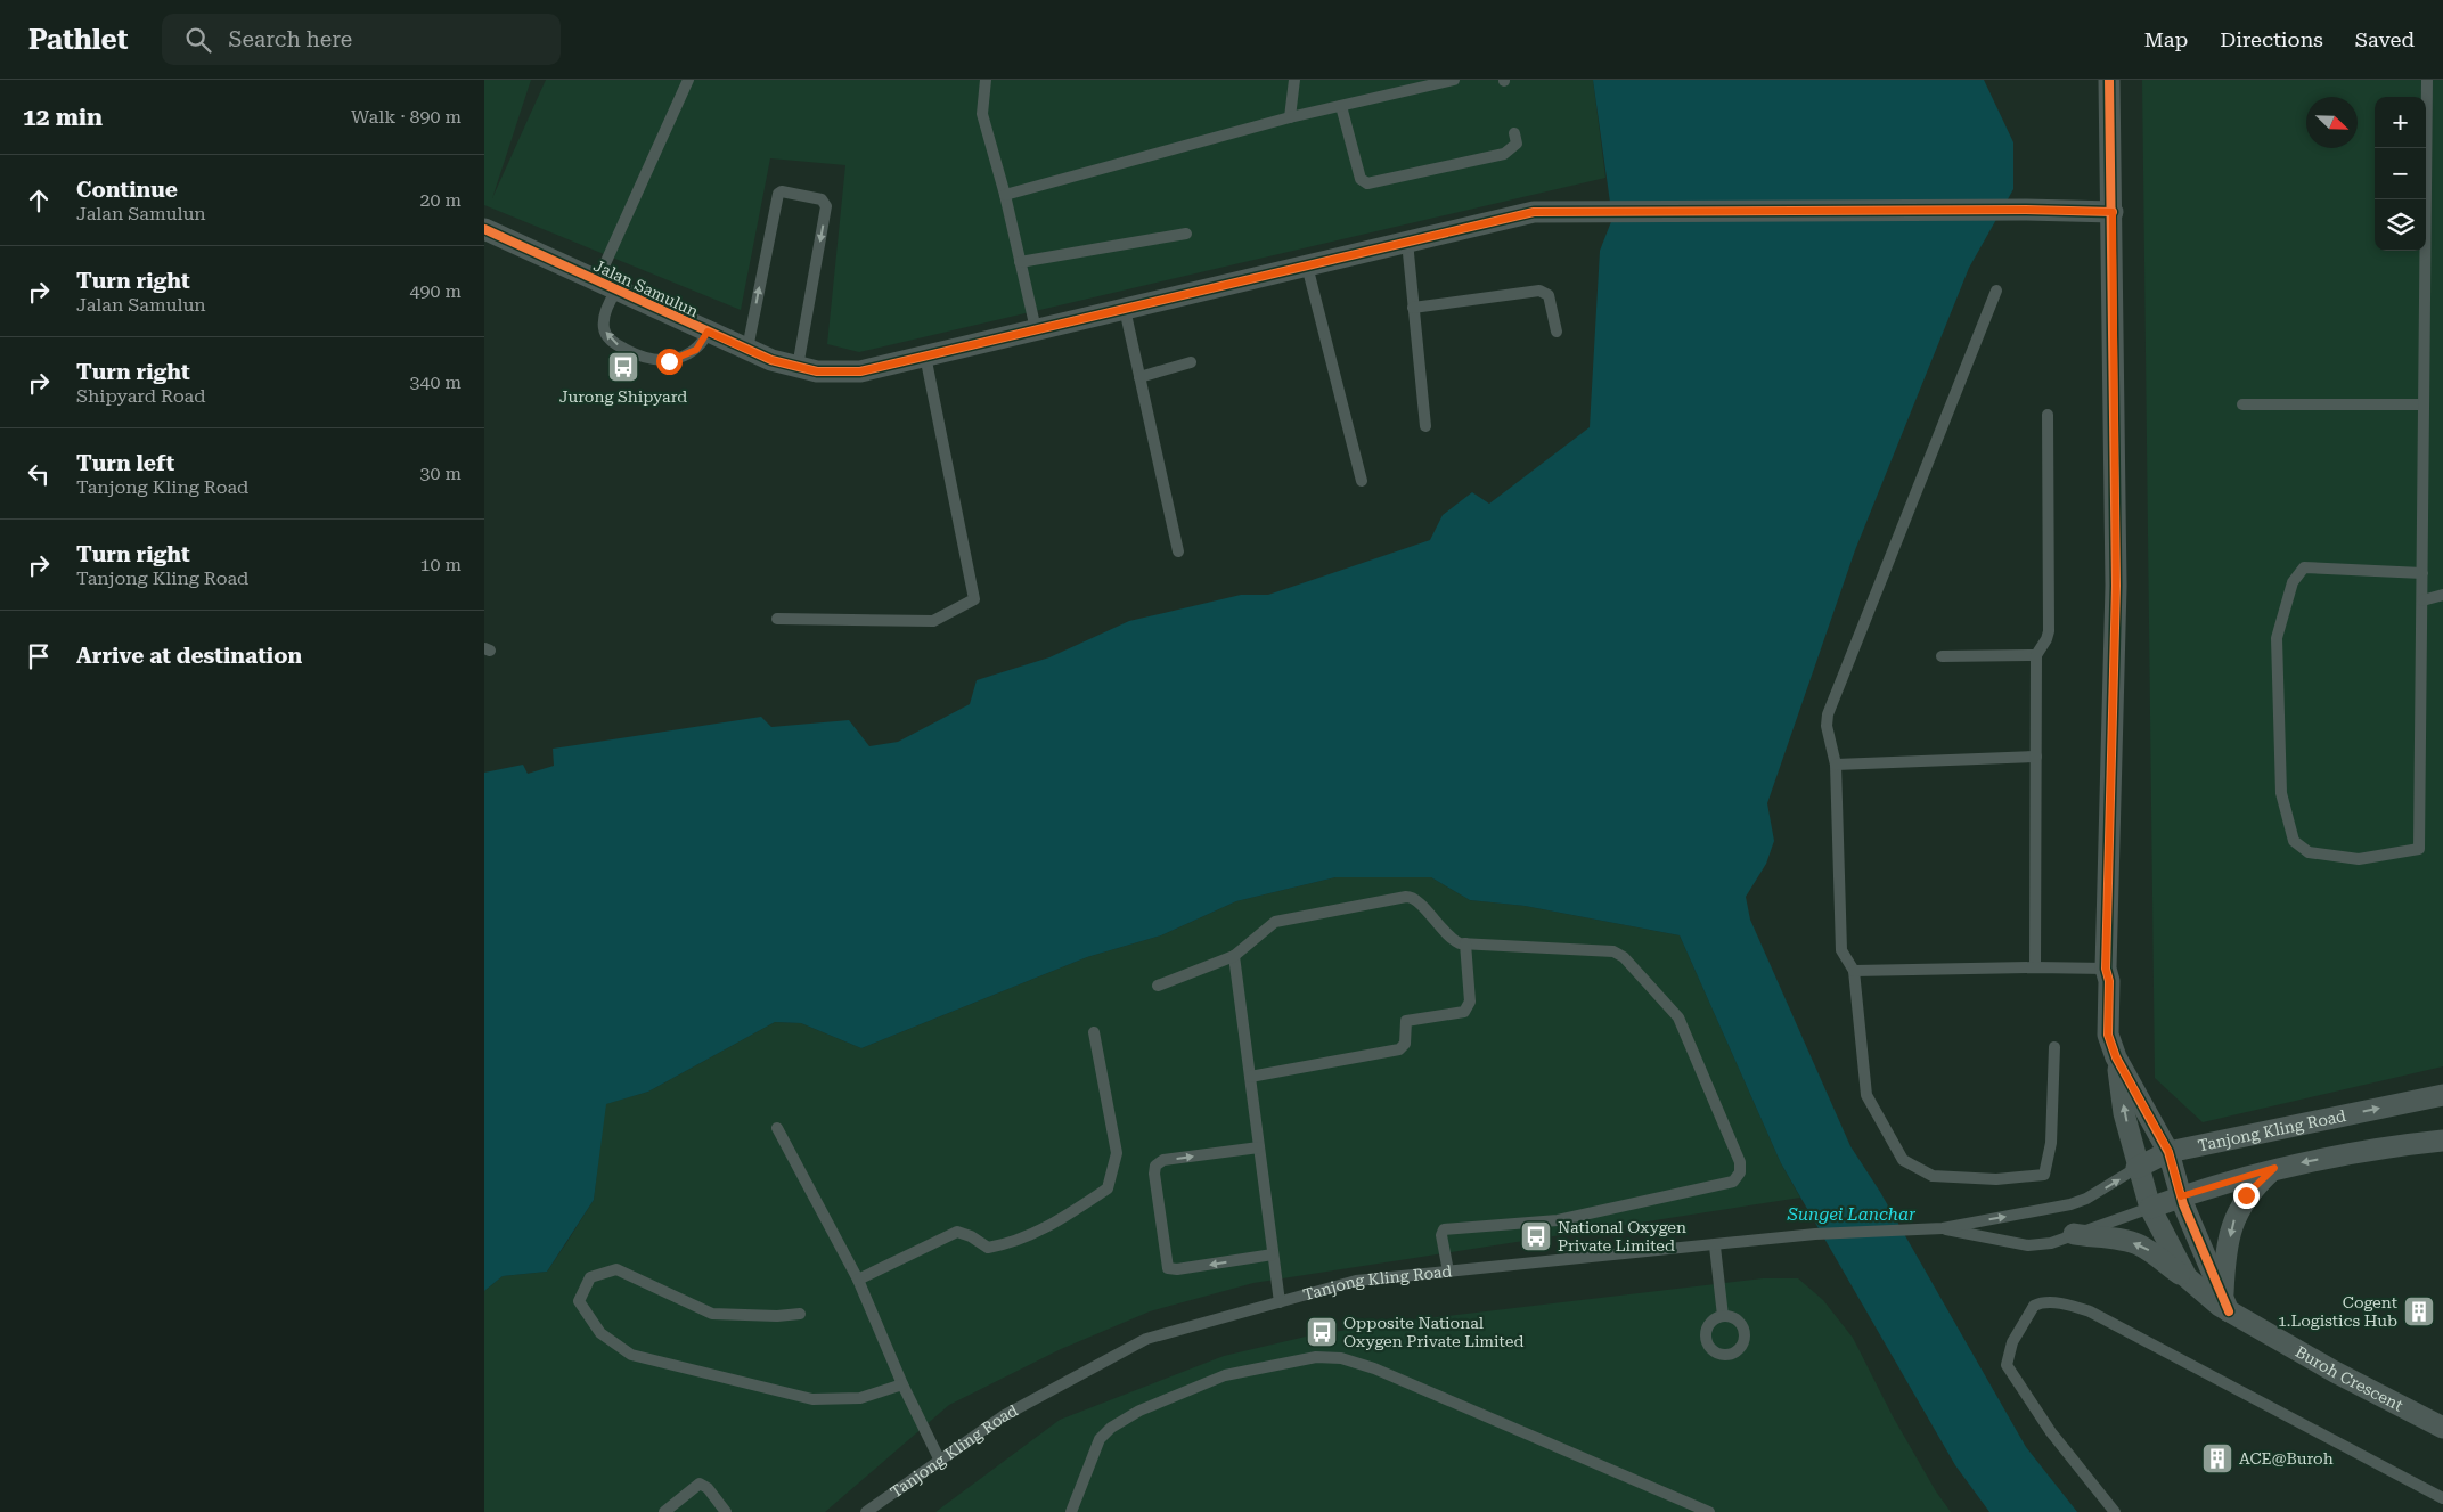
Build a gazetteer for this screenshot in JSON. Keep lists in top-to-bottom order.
{
  "streets": {
    "street": ["Jalan Samulun", "Tanjong Kling Road", "Buroh Crescent"]
  },
  "crossings": [
    ["Tanjong Kling Road", "Buroh Crescent"]
  ],
  "water": ["Sungei Lanchar"],
  "places": {
    "bus stop": ["Jurong Shipyard", "National Oxygen Private Limited", "Opposite National Oxygen Private Limited"],
    "building": ["Cogent 1.Logistics Hub", "ACE@Buroh"]
  },
  "north": "bottom right",
  "page": {
    "header": "Pathlet",
    "search": "Search here",
    "nav": ["Map", "Directions", "Saved"],
    "heading": ["12 min", "Walk · 890 m"],
    "map_buttons": ["+", "−"],
    "list": [
      ["Continue", "Jalan Samulun", "20 m"],
      ["Turn right", "Jalan Samulun", "490 m"],
      ["Turn right", "Shipyard Road", "340 m"],
      ["Turn left", "Tanjong Kling Road", "30 m"],
      ["Turn right", "Tanjong Kling Road", "10 m"],
      "Arrive at destination"
    ]
  }
}
